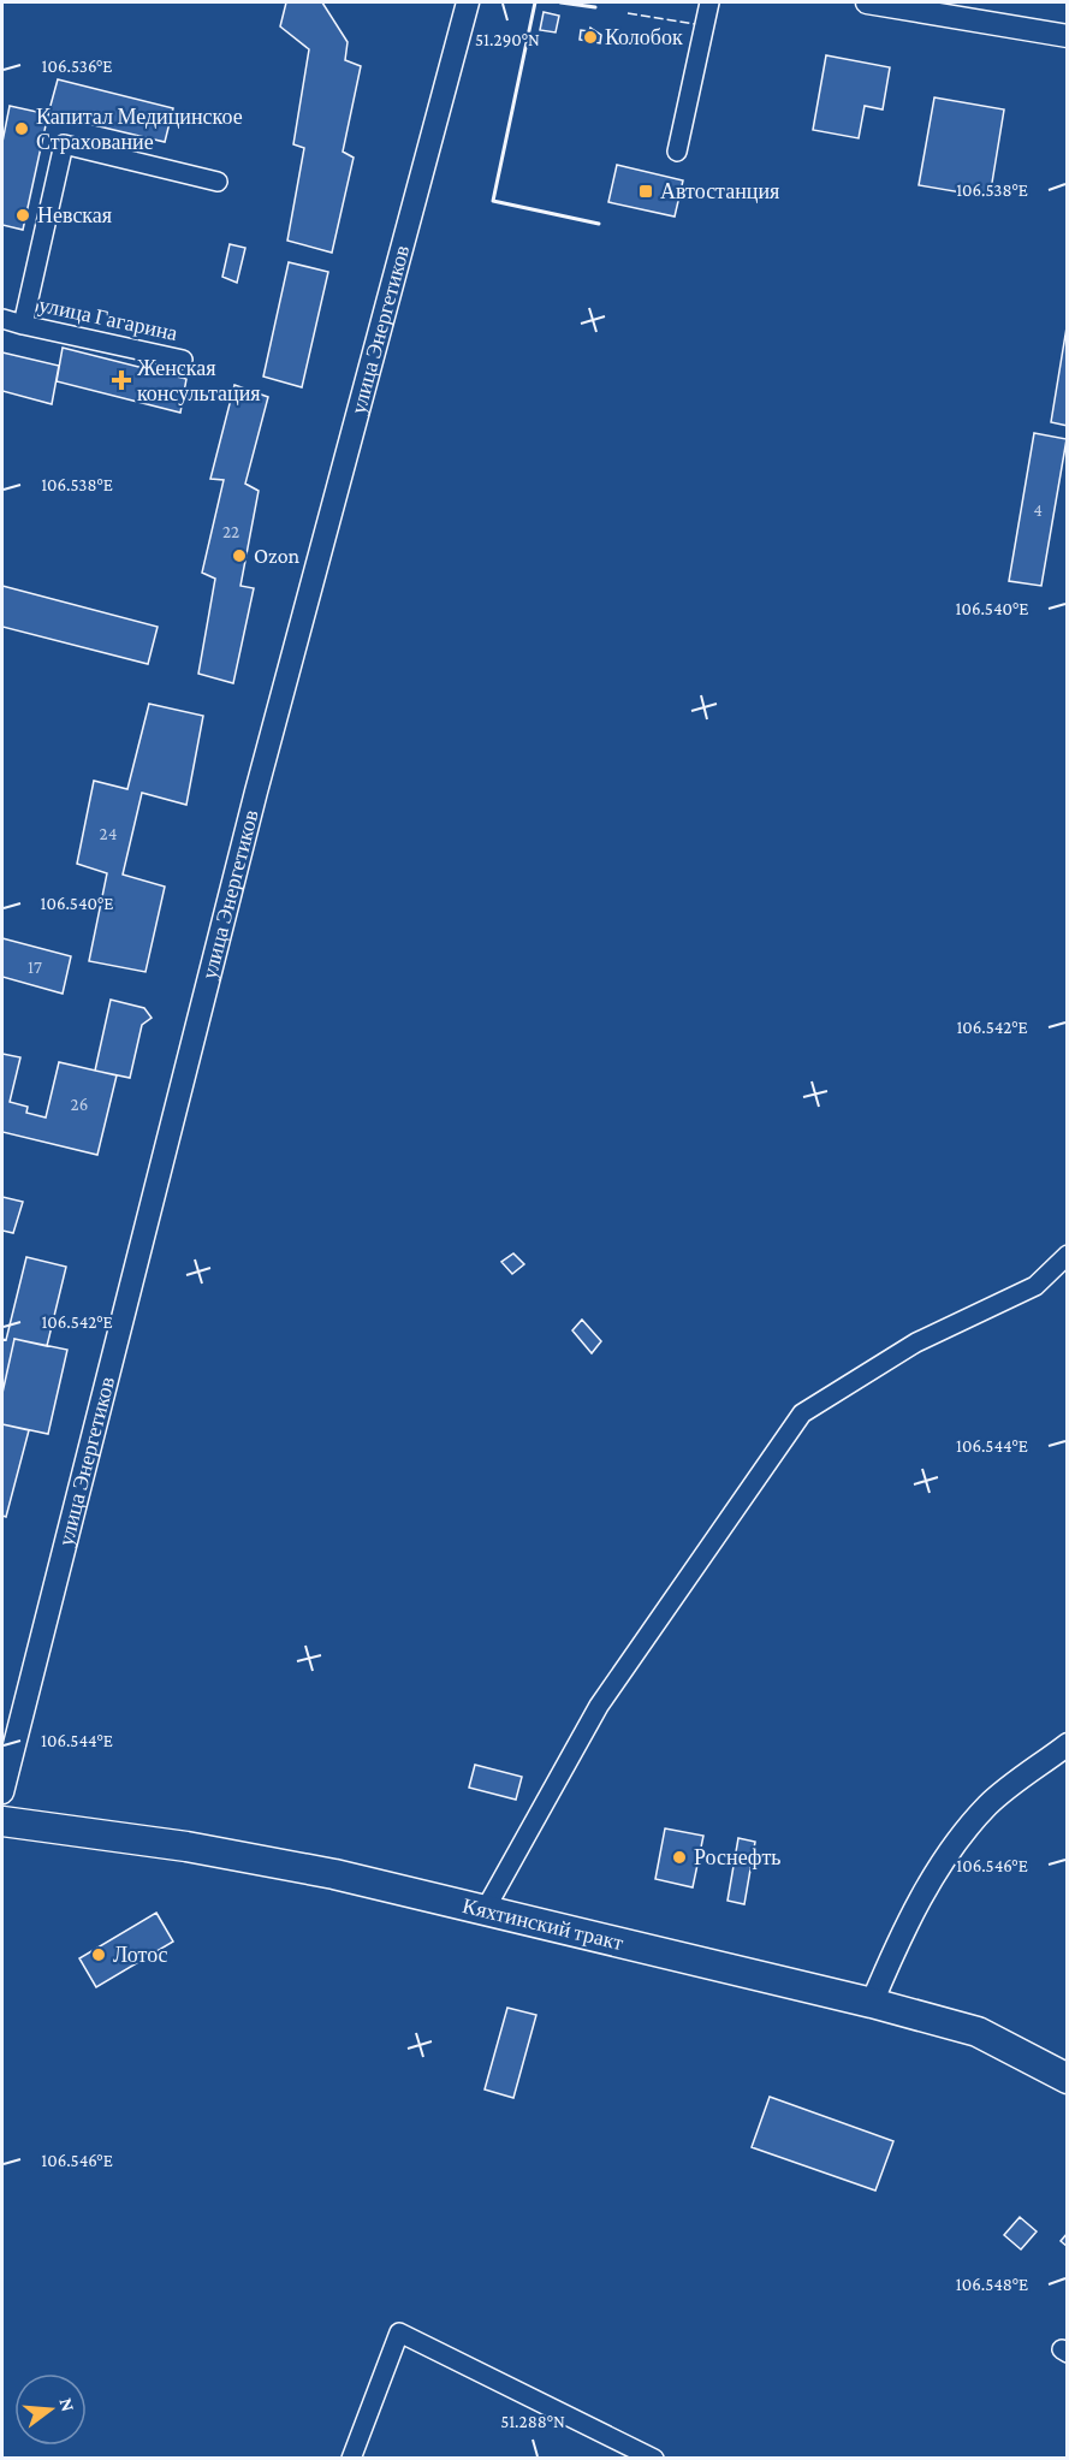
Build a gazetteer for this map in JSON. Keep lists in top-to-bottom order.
{
  "streets": {
    "highway": ["Кяхтинский тракт"],
    "street": ["улица Гагарина", "улица Энергетиков"]
  },
  "places": {
    "other": [
      "Колобок",
      "Капитал Медицинское Страхование",
      "Невская",
      "Ozon",
      "Роснефть",
      "Лотос"
    ],
    "transit": ["Автостанция"],
    "health": ["Женская консультация"]
  },
  "house_numbers": [
    "4",
    "22",
    "24",
    "17",
    "26"
  ],
  "north": "right",
  "coordinates": [
    "51.290°N",
    "106.536°E",
    "106.538°E",
    "106.540°E",
    "106.542°E",
    "106.544°E",
    "106.546°E",
    "106.548°E",
    "51.288°N"
  ]
}
